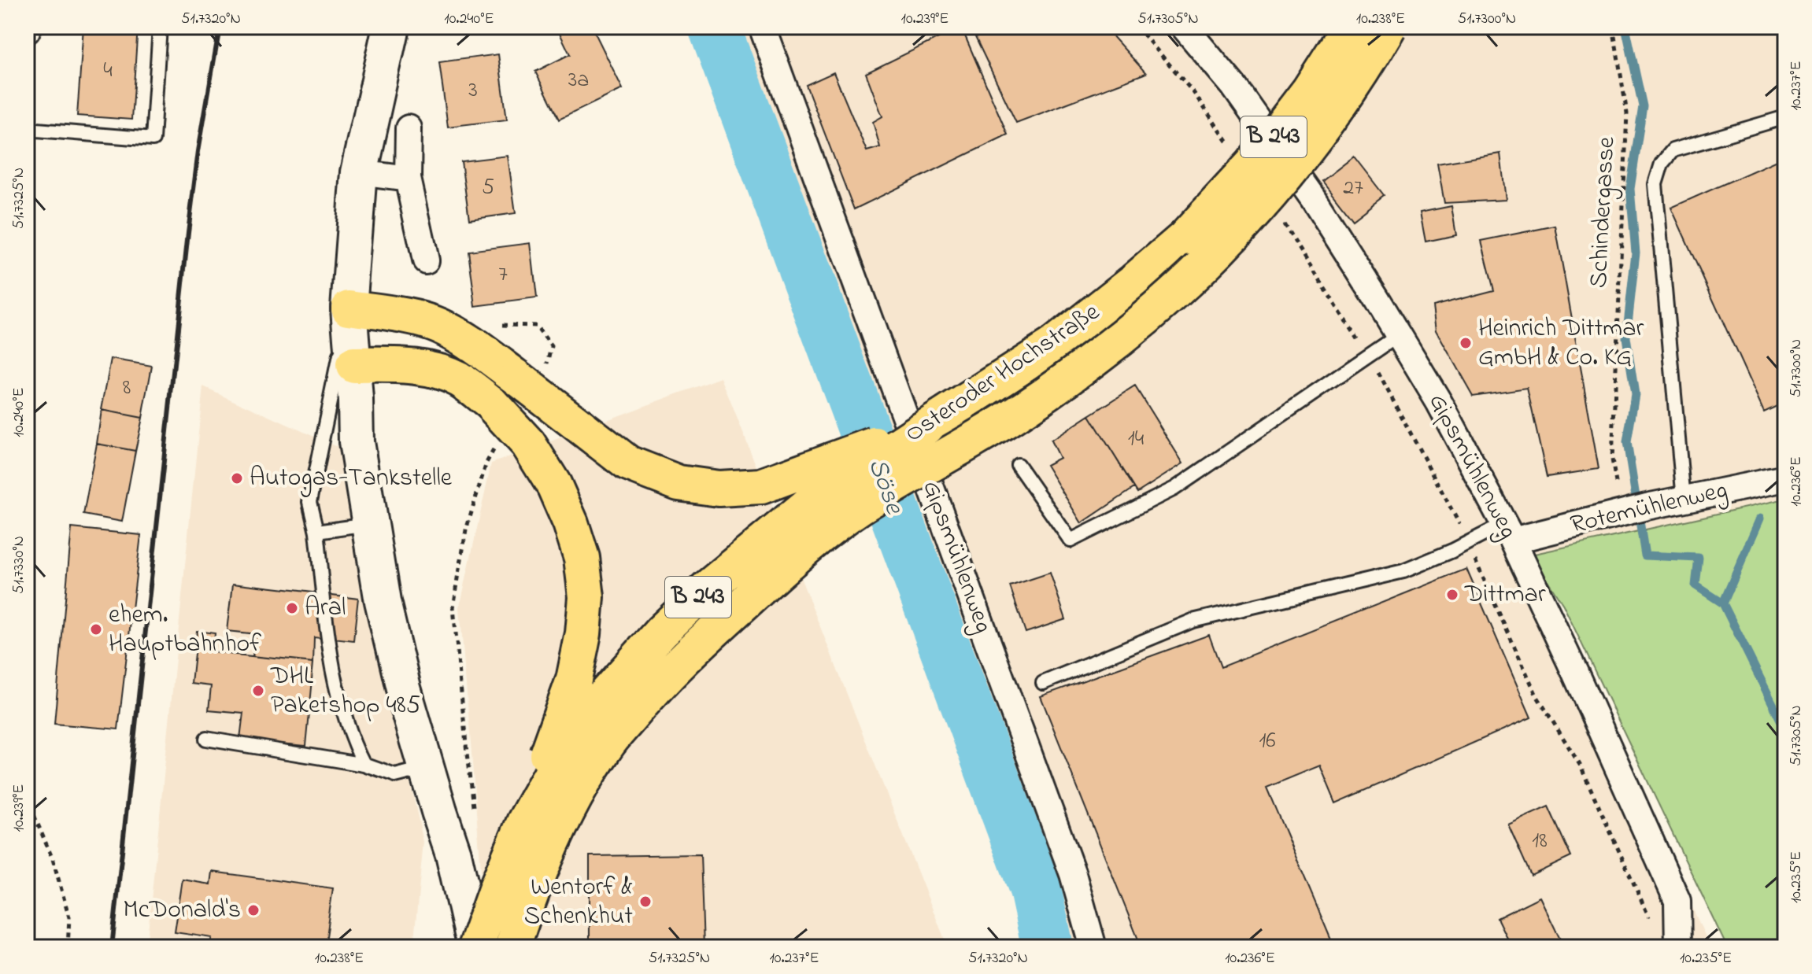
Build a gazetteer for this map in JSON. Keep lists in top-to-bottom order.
{
  "streets": {
    "highway": ["B 243", "Osteroder Hochstraße"],
    "street": ["Gipsmühlenweg", "Rotemühlenweg"],
    "path": ["Schindergasse"]
  },
  "crossings": [
    ["Schindergasse", "Rotemühlenweg"],
    ["Gipsmühlenweg", "Rotemühlenweg"]
  ],
  "water": ["Söse"],
  "places": [
    "Heinrich Dittmar GmbH & Co. KG",
    "Autogas-Tankstelle",
    "Dittmar",
    "Aral",
    "ehem. Hauptbahnhof",
    "DHL Paketshop 485",
    "Wentorf & Schenkhut",
    "McDonald's"
  ],
  "house_numbers": [
    "4",
    "3a",
    "3",
    "5",
    "27",
    "7",
    "8",
    "14",
    "16",
    "18"
  ],
  "coordinates": [
    "51.7320°N",
    "10.240°E",
    "10.239°E",
    "51.7305°N",
    "10.238°E",
    "51.7300°N",
    "10.237°E",
    "51.7325°N",
    "10.236°E",
    "51.7330°N",
    "10.235°E"
  ]
}
